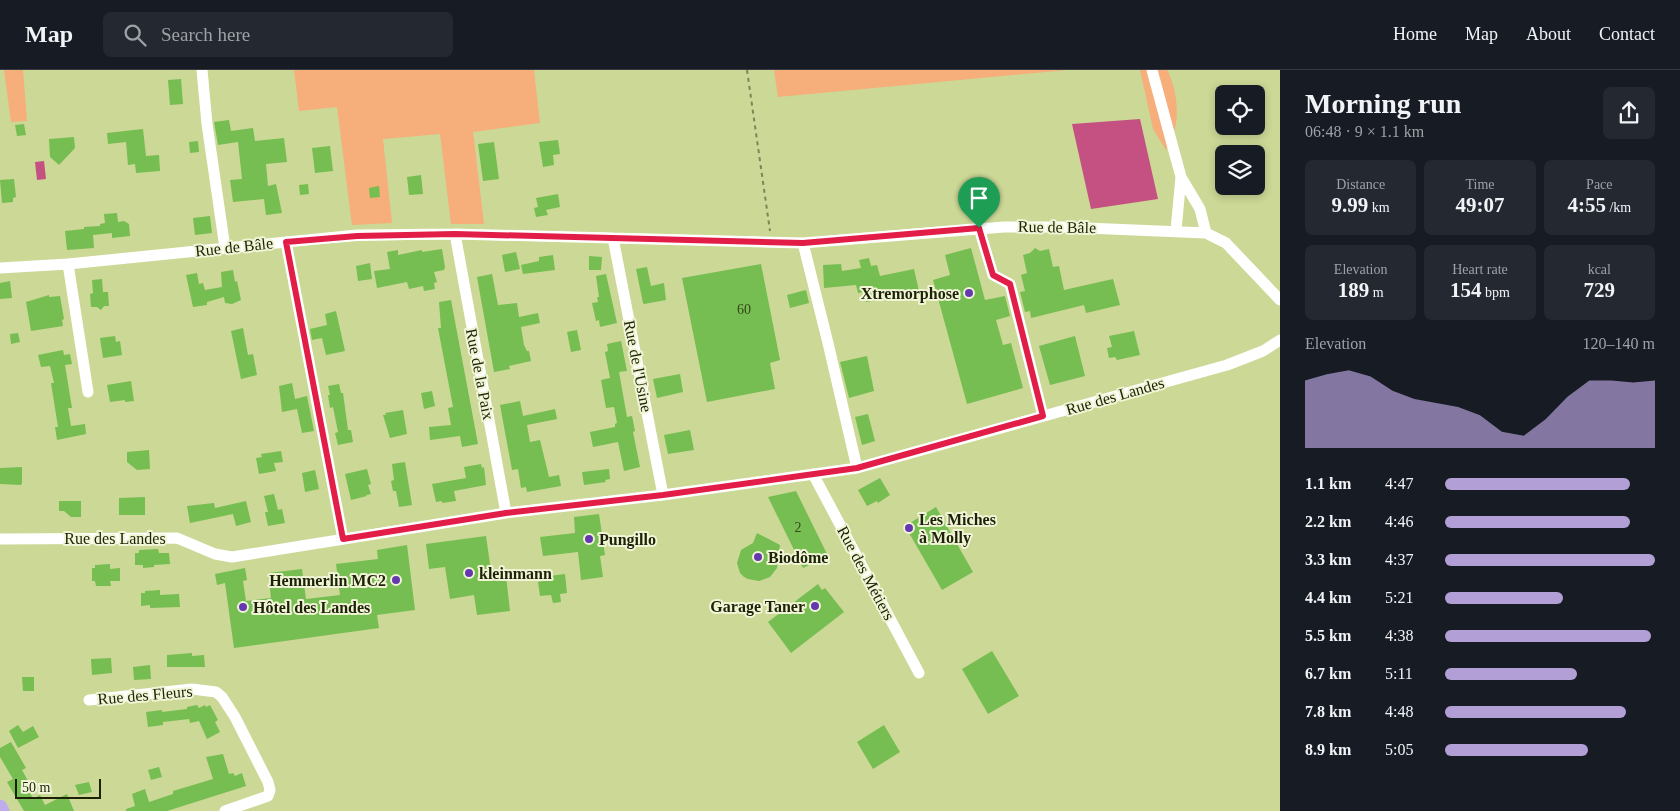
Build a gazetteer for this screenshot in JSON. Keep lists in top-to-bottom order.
{
  "streets": {
    "street": [
      "Rue de Bâle",
      "Rue de l'Usine",
      "Rue de la Paix",
      "Rue des Landes",
      "Rue des Métiers",
      "Rue des Fleurs"
    ]
  },
  "crossings": [
    ["Rue de Bâle", "Rue de l'Usine"],
    ["Rue de Bâle", "Rue de la Paix"],
    ["Rue de l'Usine", "Rue des Landes"],
    ["Rue de la Paix", "Rue des Landes"],
    ["Rue des Landes", "Rue des Métiers"]
  ],
  "places": [
    "Xtremorphose",
    "Les Miches à Molly",
    "Pungillo",
    "Biodôme",
    "kleinmann",
    "Hemmerlin MC2",
    "Garage Taner",
    "Hôtel des Landes"
  ],
  "house_numbers": ["60", "2"],
  "scale_bar": "50 m",
  "page": {
    "header": "Map",
    "search": "Search here",
    "nav": [
      "Home",
      "Map",
      "About",
      "Contact"
    ],
    "heading": ["Morning run", "06:48 · 9 × 1.1 km"],
    "stats": [
      ["Distance", "9.99 km"],
      ["Time", "49:07"],
      ["Pace", "4:55 /km"],
      ["Elevation", "189 m"],
      ["Heart rate", "154 bpm"],
      ["kcal", "729"]
    ],
    "chart": ["Elevation", "120–140 m"],
    "list": [
      {
        "name": "1.1 km",
        "note": "4:47"
      },
      {
        "name": "2.2 km",
        "note": "4:46"
      },
      {
        "name": "3.3 km",
        "note": "4:37"
      },
      {
        "name": "4.4 km",
        "note": "5:21"
      },
      {
        "name": "5.5 km",
        "note": "4:38"
      },
      {
        "name": "6.7 km",
        "note": "5:11"
      },
      {
        "name": "7.8 km",
        "note": "4:48"
      },
      {
        "name": "8.9 km",
        "note": "5:05"
      }
    ],
    "scale": "50 m"
  }
}
